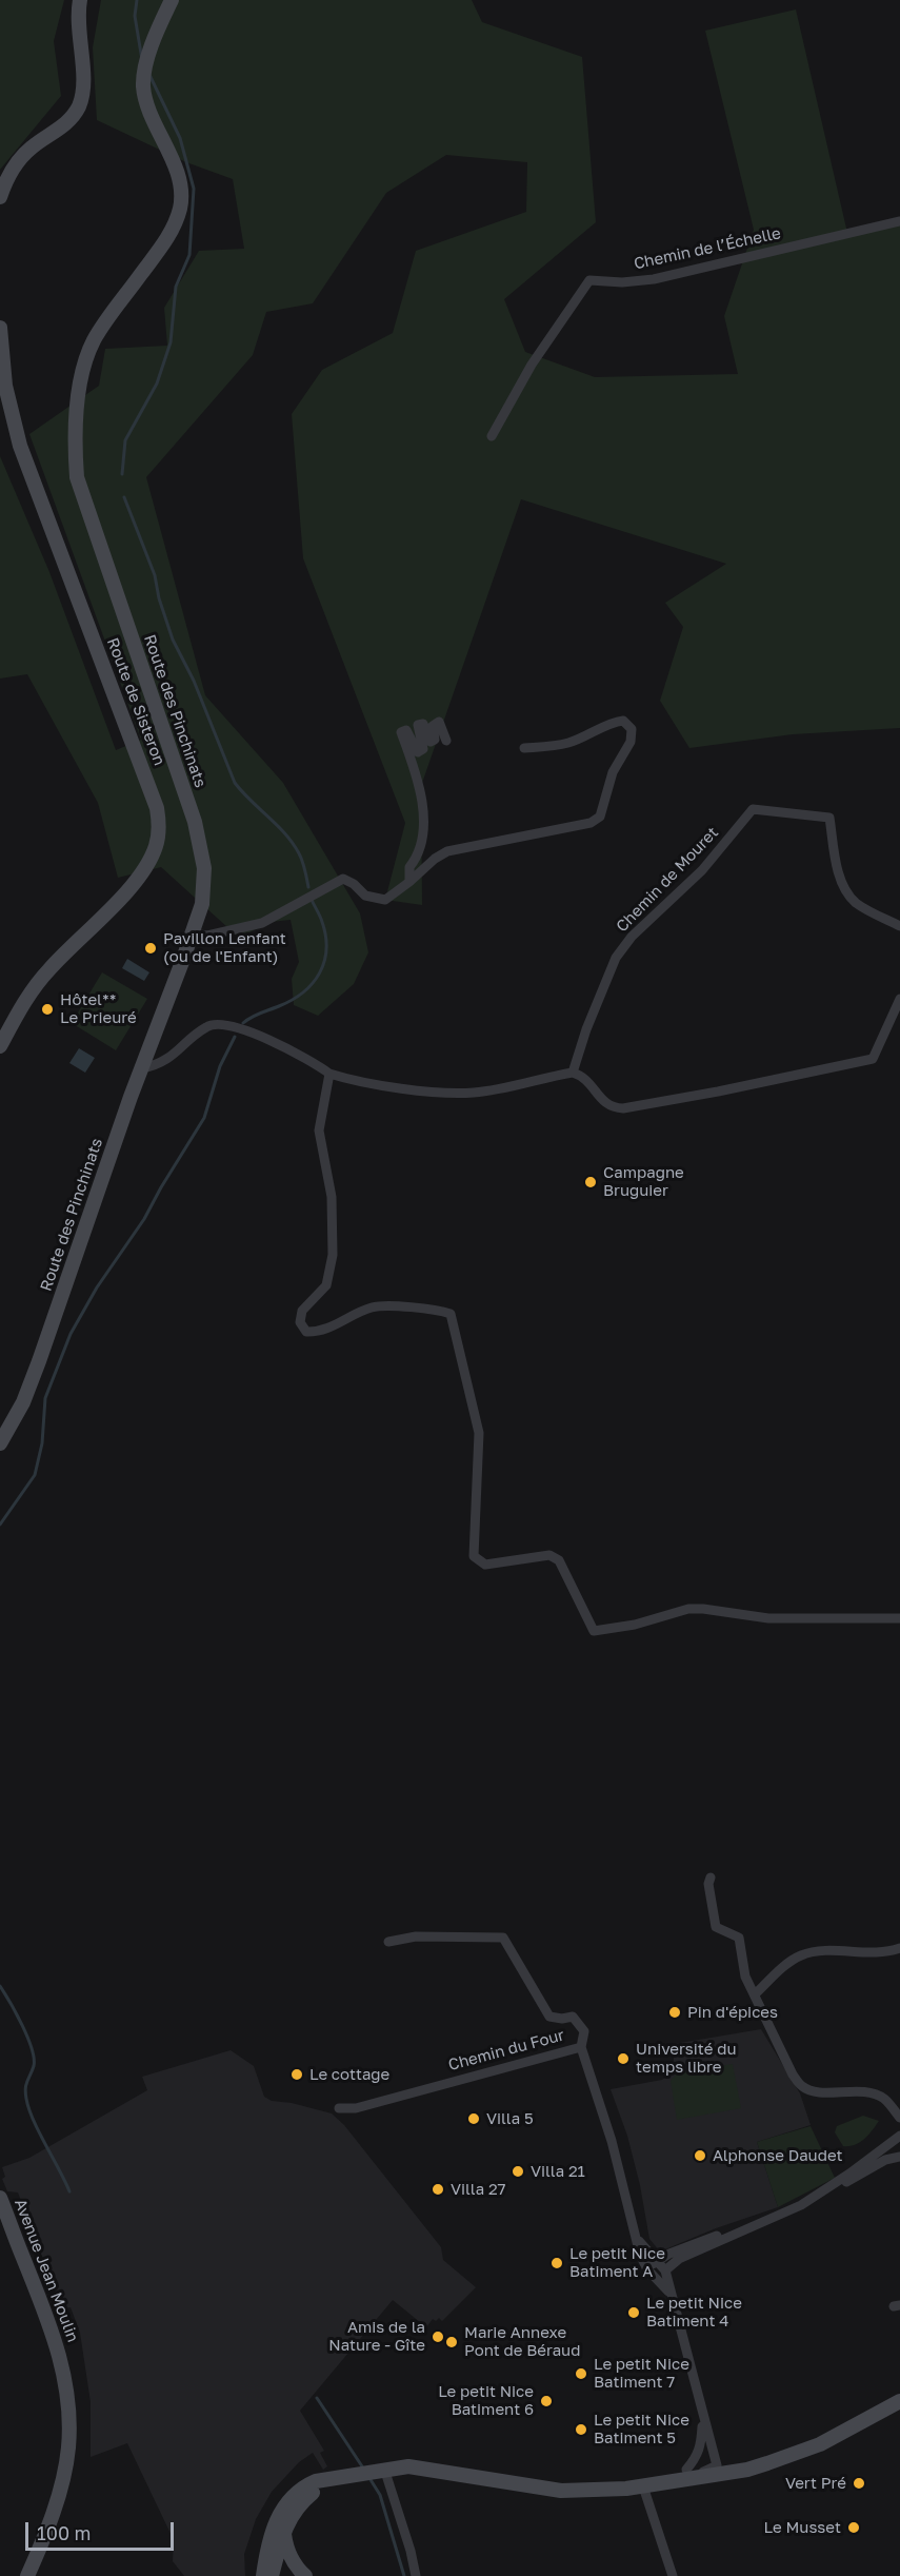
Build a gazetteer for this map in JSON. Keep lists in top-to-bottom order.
{
  "streets": {
    "main road": ["Route de Sisteron", "Route des Pinchinats", "Avenue Jean Moulin"],
    "street": ["Chemin de l’Échelle", "Chemin de Mouret", "Chemin du Four"]
  },
  "places": [
    "Pavillon Lenfant (ou de l'Enfant)",
    "Hôtel** Le Prieuré",
    "Campagne Bruguier",
    "Pin d'épices",
    "Université du temps libre",
    "Le cottage",
    "Villa 5",
    "Alphonse Daudet",
    "Villa 21",
    "Villa 27",
    "Le petit Nice Batiment A",
    "Le petit Nice Batiment 4",
    "Amis de la Nature - Gîte",
    "Marie Annexe Pont de Béraud",
    "Le petit Nice Batiment 7",
    "Le petit Nice Batiment 6",
    "Le petit Nice Batiment 5",
    "Vert Pré",
    "Le Musset"
  ],
  "scale_bar": "100 m"
}
